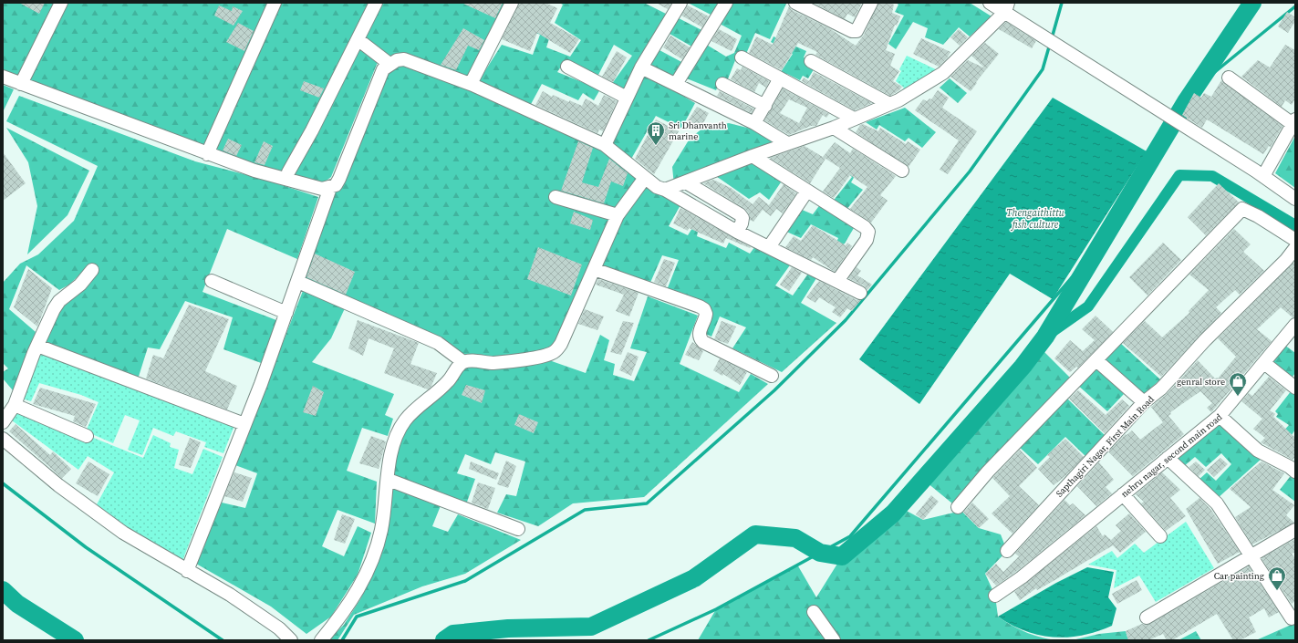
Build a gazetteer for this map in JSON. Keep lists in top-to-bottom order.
{
  "streets": {
    "street": ["Sapthagiri Nagar, First Main Road", "nehru nagar, second main road"]
  },
  "water": ["Thengaithittu fish culture"],
  "places": {
    "building": ["Sri Dhanvanth marine"],
    "shop": ["genral store", "Car painting"]
  }
}
